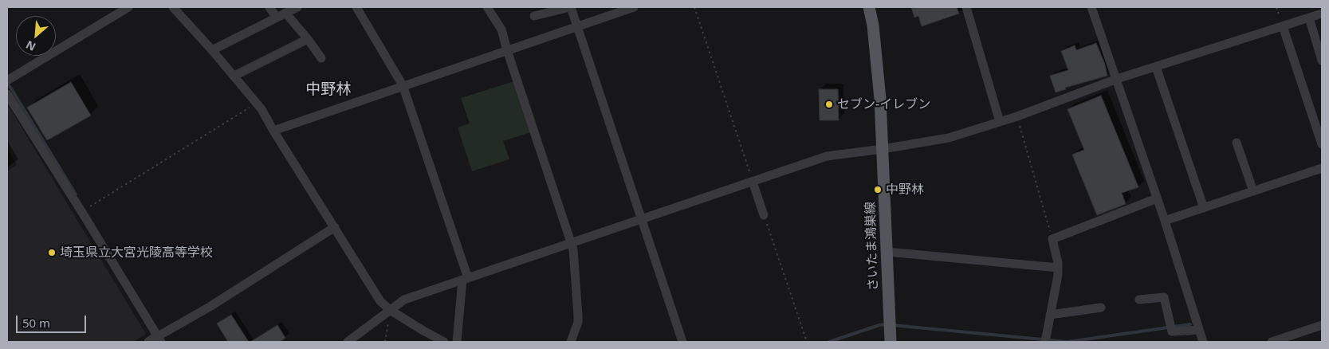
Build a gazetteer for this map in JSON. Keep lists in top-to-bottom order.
{
  "streets": {
    "main road": ["さいたま鴻巣線"]
  },
  "districts": ["中野林"],
  "places": ["セブン-イレブン", "中野林", "埼玉県立大宮光陵高等学校"],
  "scale_bar": "50 m",
  "north": "bottom left"
}
